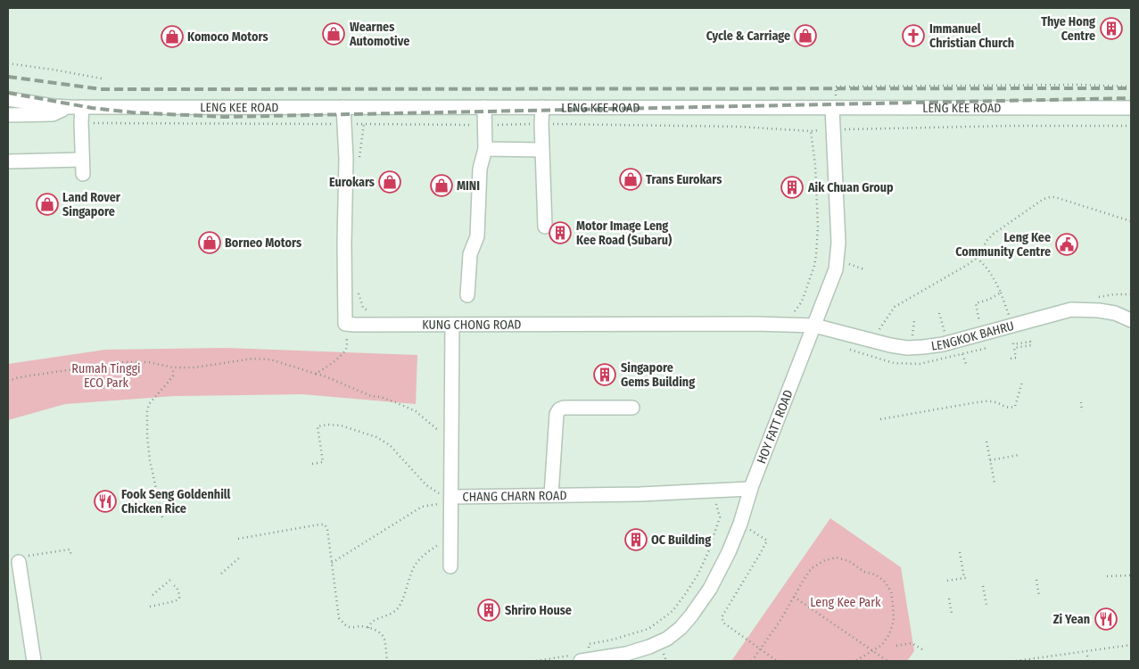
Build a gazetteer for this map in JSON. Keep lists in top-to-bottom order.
{
  "streets": {
    "street": [
      "LENG KEE ROAD",
      "KUNG CHONG ROAD",
      "LENGKOK BAHRU",
      "HOY FATT ROAD",
      "CHANG CHARN ROAD"
    ]
  },
  "crossings": [
    ["LENG KEE ROAD", "HOY FATT ROAD"],
    ["KUNG CHONG ROAD", "LENGKOK BAHRU"],
    ["KUNG CHONG ROAD", "HOY FATT ROAD"],
    ["KUNG CHONG ROAD", "CHANG CHARN ROAD"],
    ["LENGKOK BAHRU", "HOY FATT ROAD"],
    ["HOY FATT ROAD", "CHANG CHARN ROAD"]
  ],
  "parks": ["Rumah Tinggi ECO Park", "Leng Kee Park"],
  "places": {
    "building": [
      "Thye Hong Centre",
      "Aik Chuan Group",
      "Motor Image Leng Kee Road (Subaru)",
      "Singapore Gems Building",
      "OC Building",
      "Shriro House"
    ],
    "shop": [
      "Wearnes Automotive",
      "Cycle & Carriage",
      "Komoco Motors",
      "Trans Eurokars",
      "Eurokars",
      "MINI",
      "Land Rover Singapore",
      "Borneo Motors"
    ],
    "church": ["Immanuel Christian Church"],
    "public building": ["Leng Kee Community Centre"],
    "restaurant": ["Fook Seng Goldenhill Chicken Rice", "Zi Yean"]
  }
}
